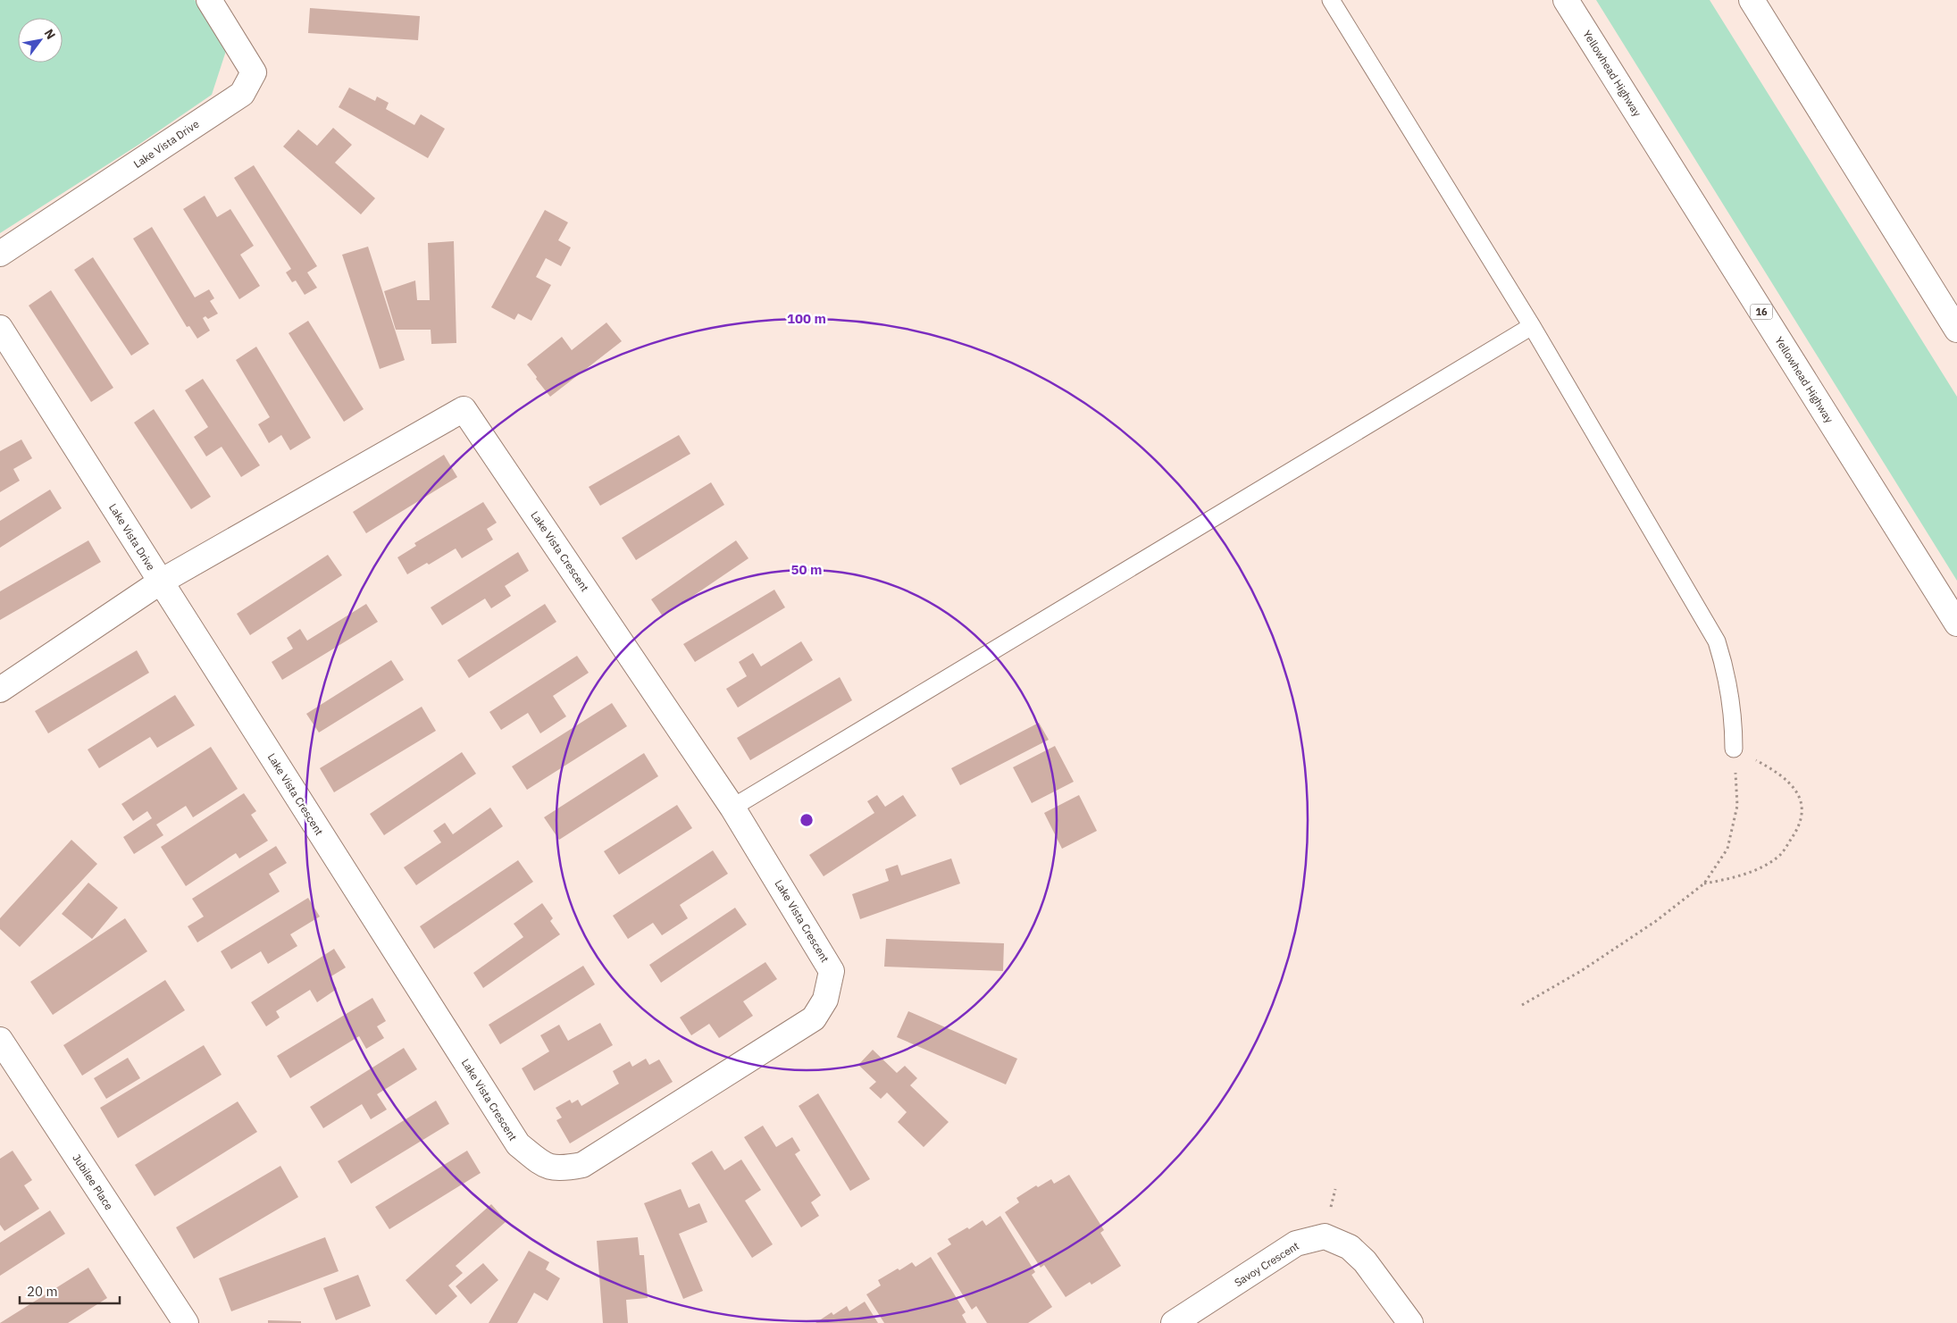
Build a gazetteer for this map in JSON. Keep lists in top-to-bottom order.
{
  "streets": {
    "main road": [
      "Yellowhead Highway",
      "Lake Vista Drive",
      "16",
      "Lake Vista Crescent",
      "Jubilee Place",
      "Savoy Crescent"
    ]
  },
  "crossings": [
    ["Lake Vista Drive", "Lake Vista Crescent"]
  ],
  "scale_bar": "20 m",
  "north": "top right",
  "rings": ["100 m", "50 m"]
}
